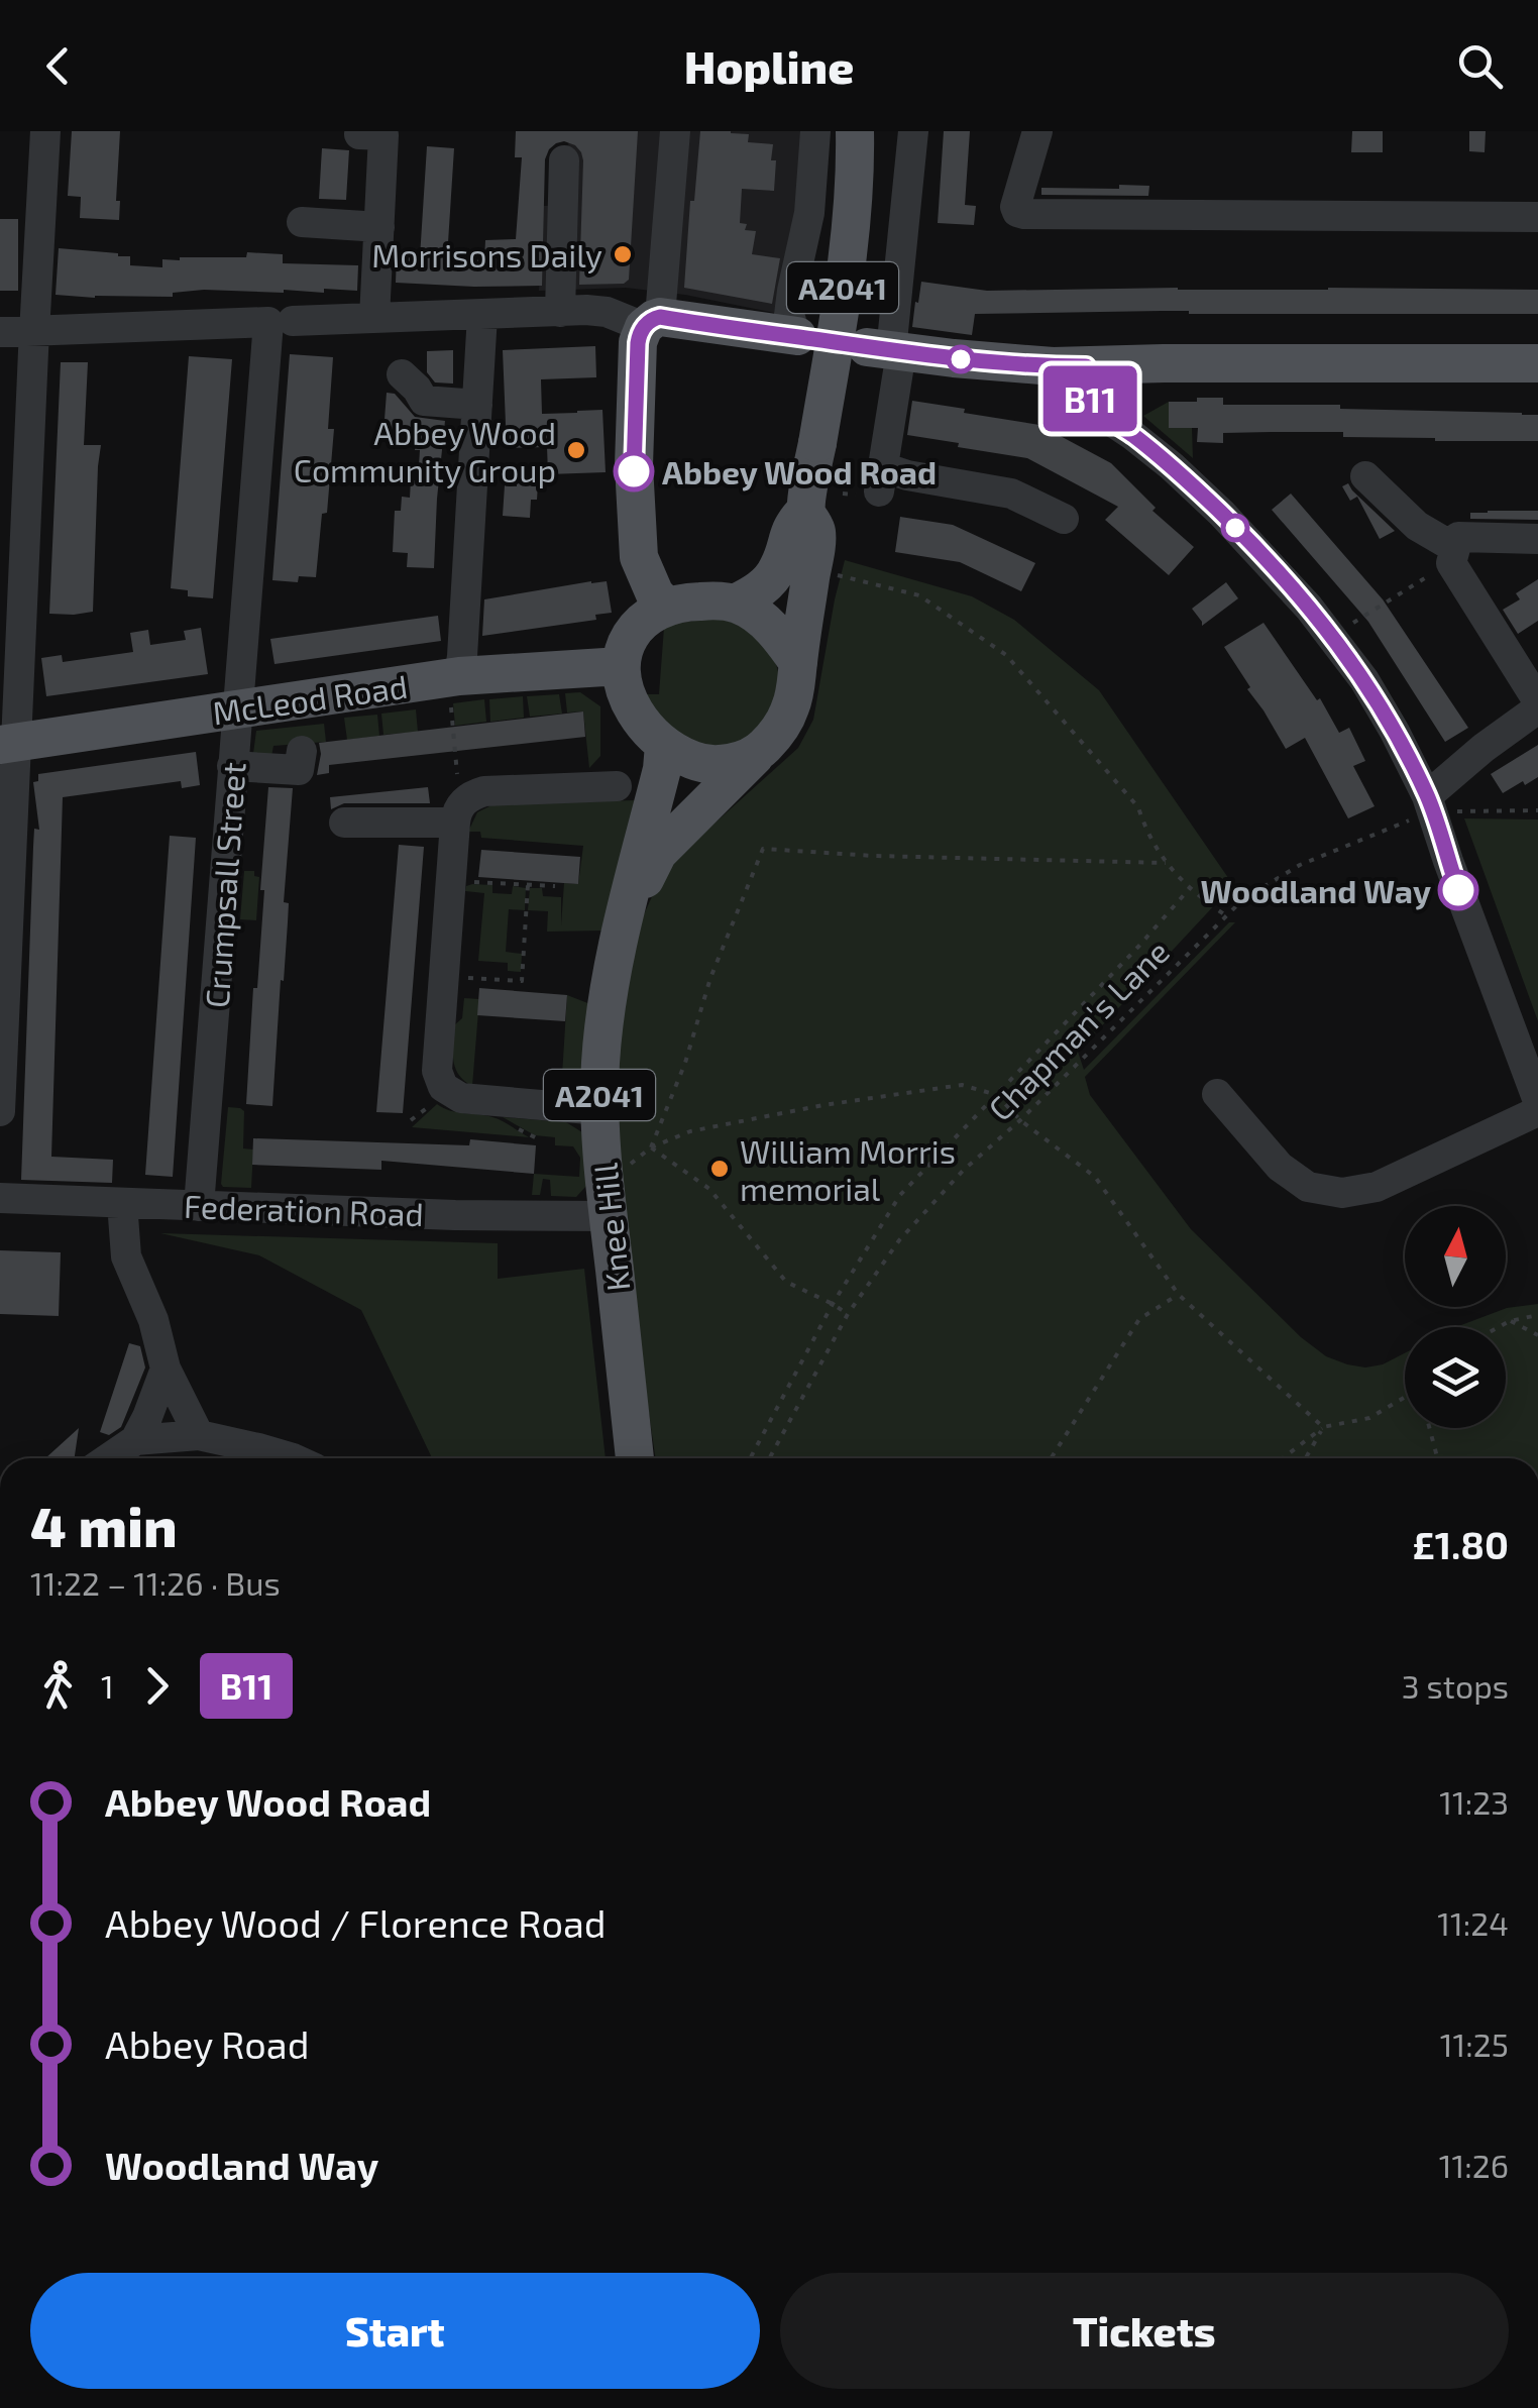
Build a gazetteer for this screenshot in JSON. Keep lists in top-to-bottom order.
{
  "streets": {
    "main road": ["A2041", "McLeod Road", "Knee Hill"],
    "street": ["Crumpsall Street", "Federation Road"],
    "path": ["Chapman's Lane"]
  },
  "crossings": [
    ["A2041", "McLeod Road"],
    ["A2041", "Knee Hill"],
    ["McLeod Road", "Crumpsall Street"],
    ["McLeod Road", "Knee Hill"],
    ["Crumpsall Street", "Federation Road"],
    ["Federation Road", "Knee Hill"]
  ],
  "places": [
    "Morrisons Daily",
    "Abbey Wood Community Group",
    "Abbey Wood Road",
    "Woodland Way",
    "William Morris memorial"
  ],
  "lines": ["bus line B11"],
  "north": "top",
  "page": {
    "header": "Hopline",
    "on_map": "B11",
    "heading": ["4 min", "11:22 – 11:26 · Bus", "£1.80"],
    "legs": ["1", "B11", "3 stops"],
    "list": [
      {
        "name": "Abbey Wood Road",
        "value": "11:23"
      },
      {
        "name": "Abbey Wood / Florence Road",
        "value": "11:24"
      },
      {
        "name": "Abbey Road",
        "value": "11:25"
      },
      {
        "name": "Woodland Way",
        "value": "11:26"
      }
    ],
    "buttons": ["Start", "Tickets"]
  }
}
